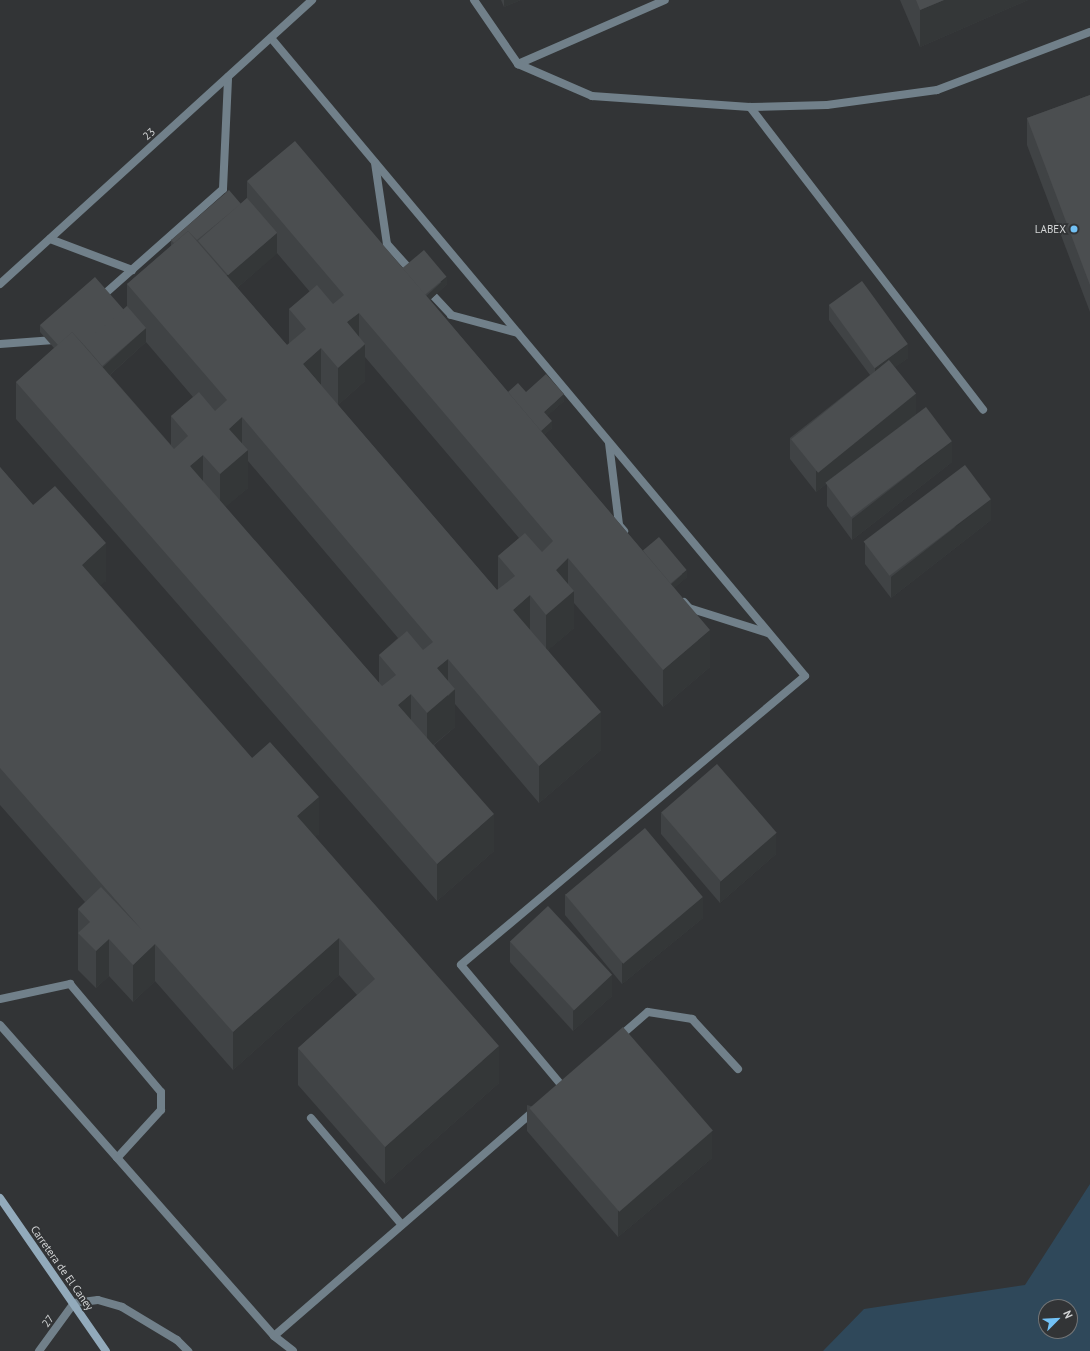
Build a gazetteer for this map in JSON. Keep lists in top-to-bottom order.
{
  "streets": {
    "main road": ["Carretera de El Caney"],
    "street": ["23", "27"]
  },
  "crossings": [
    ["Carretera de El Caney", "27"]
  ],
  "places": ["LABEX"],
  "north": "top right"
}
